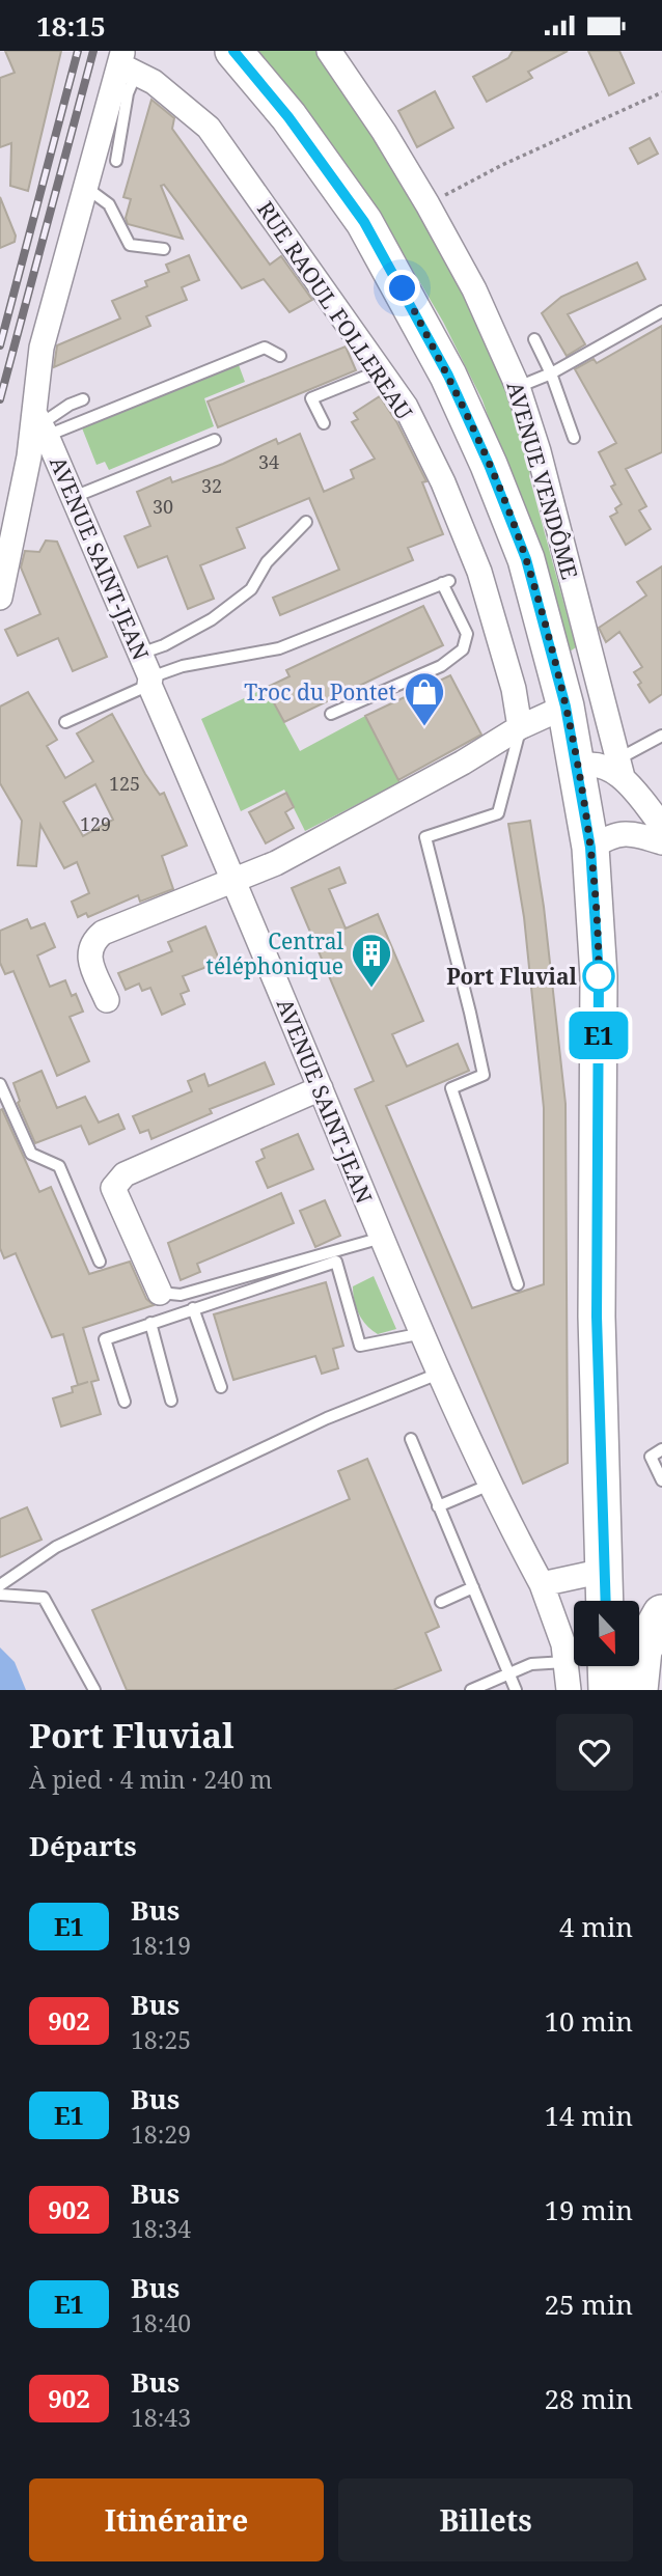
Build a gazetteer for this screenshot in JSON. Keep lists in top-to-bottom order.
{
  "streets": {
    "street": ["RUE RAOUL FOLLEREAU", "AVENUE VENDÔME", "AVENUE SAINT-JEAN"]
  },
  "places": {
    "shop": ["Troc du Pontet"],
    "other": ["Port Fluvial"],
    "building": ["Central téléphonique"]
  },
  "lines": ["bus line E1"],
  "house_numbers": [
    "34",
    "32",
    "30",
    "125",
    "129"
  ],
  "north": "bottom",
  "page": {
    "status": "18:15",
    "on_map": "E1",
    "heading": [
      ["Port Fluvial", "À pied · 4 min · 240 m"],
      "Départs"
    ],
    "list": [
      {
        "mark": "E1",
        "name": "Bus",
        "note": "18:19",
        "value": "4 min"
      },
      {
        "mark": "902",
        "name": "Bus",
        "note": "18:25",
        "value": "10 min"
      },
      {
        "mark": "E1",
        "name": "Bus",
        "note": "18:29",
        "value": "14 min"
      },
      {
        "mark": "902",
        "name": "Bus",
        "note": "18:34",
        "value": "19 min"
      },
      {
        "mark": "E1",
        "name": "Bus",
        "note": "18:40",
        "value": "25 min"
      },
      {
        "mark": "902",
        "name": "Bus",
        "note": "18:43",
        "value": "28 min"
      }
    ],
    "buttons": ["Itinéraire", "Billets"]
  }
}
